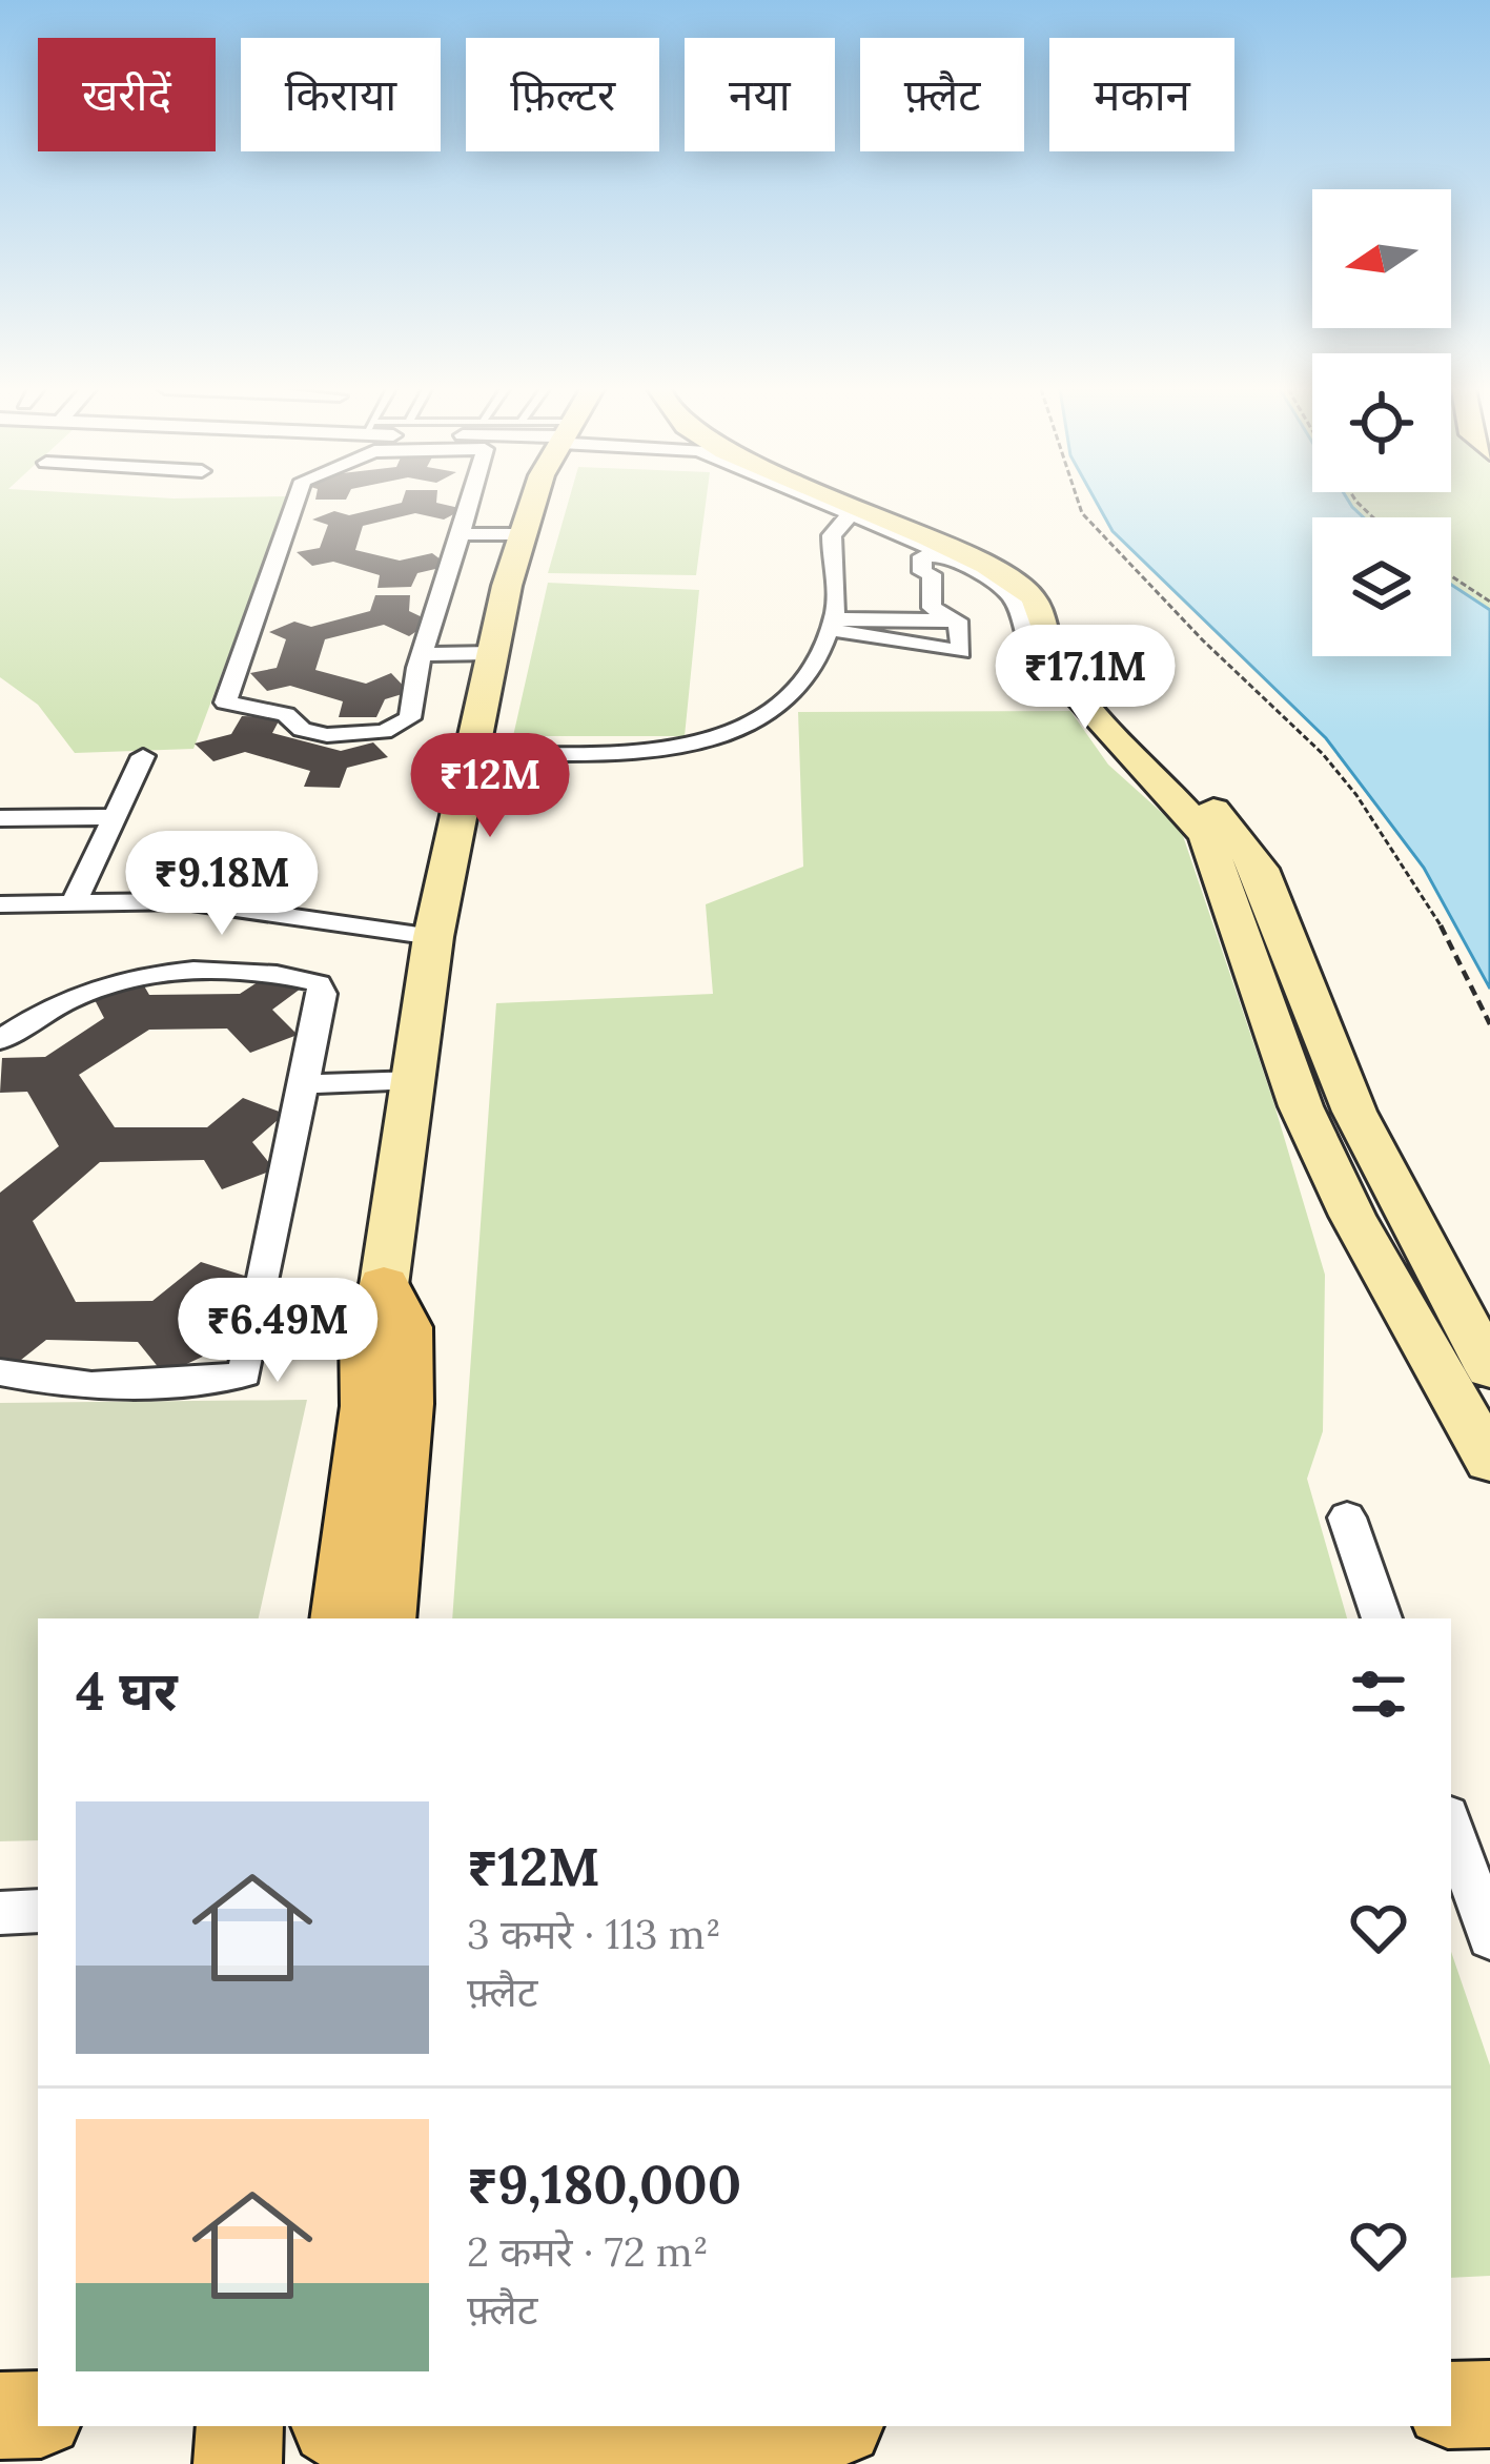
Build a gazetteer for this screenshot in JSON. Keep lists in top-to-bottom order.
{
  "north": "left",
  "page": {
    "chip": [
      "खरीदें",
      "किराया",
      "फ़िल्टर",
      "नया",
      "फ़्लैट",
      "मकान"
    ],
    "price": [
      "₹17.1M",
      "₹12M",
      "₹9.18M",
      "₹6.49M"
    ],
    "heading": "4 घर",
    "list": [
      {
        "name": "₹12M",
        "note": "3 कमरे · 113 m² · फ़्लैट"
      },
      {
        "name": "₹9,180,000",
        "note": "2 कमरे · 72 m² · फ़्लैट"
      }
    ]
  }
}
